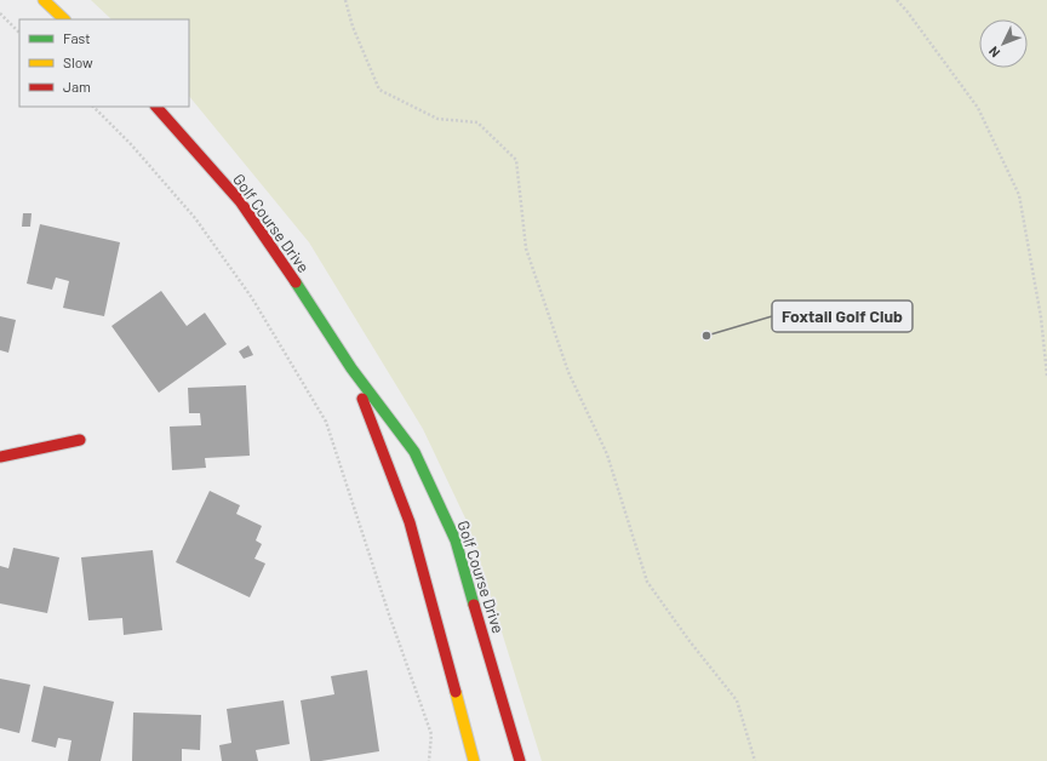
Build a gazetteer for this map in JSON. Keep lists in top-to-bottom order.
{
  "streets": {
    "street": ["Golf Course Drive"]
  },
  "places": ["Foxtail Golf Club"],
  "legend": ["Fast", "Slow", "Jam"],
  "north": "bottom left"
}
